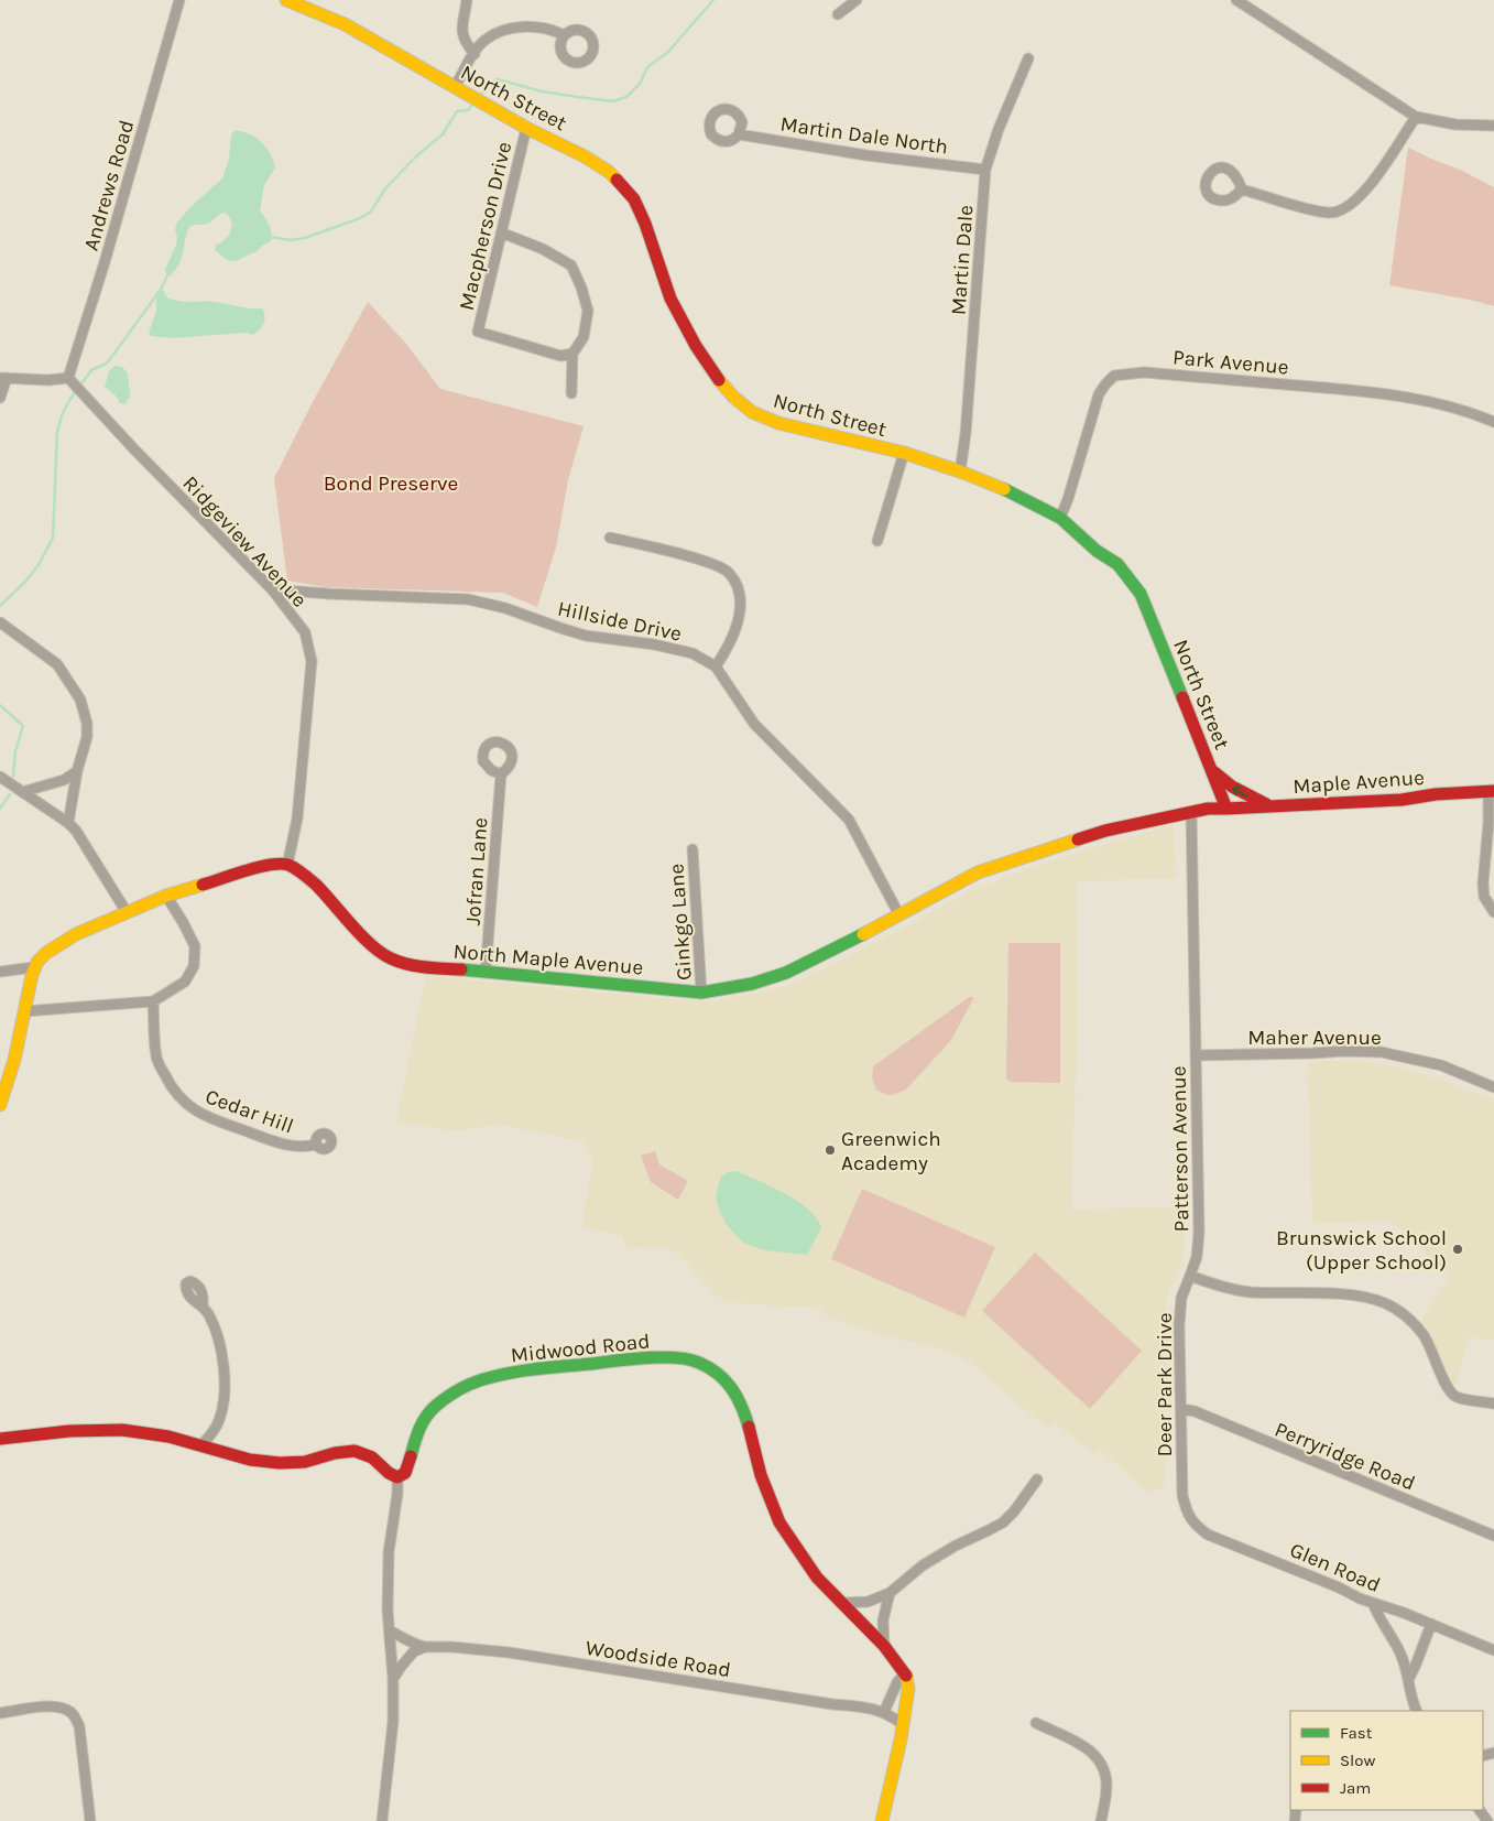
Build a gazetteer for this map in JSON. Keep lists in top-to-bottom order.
{
  "streets": {
    "street": [
      "North Street",
      "Martin Dale North",
      "Andrews Road",
      "Macpherson Drive",
      "Martin Dale",
      "Park Avenue",
      "Ridgeview Avenue",
      "Hillside Drive",
      "Maple Avenue",
      "Jofran Lane",
      "Ginkgo Lane",
      "North Maple Avenue",
      "Maher Avenue",
      "Cedar Hill",
      "Patterson Avenue",
      "Midwood Road",
      "Deer Park Drive",
      "Perryridge Road",
      "Glen Road",
      "Woodside Road"
    ]
  },
  "crossings": [
    ["North Street", "Macpherson Drive"],
    ["North Street", "Martin Dale"],
    ["North Street", "Park Avenue"],
    ["North Street", "Maple Avenue"],
    ["North Street", "North Maple Avenue"],
    ["Martin Dale North", "Martin Dale"],
    ["Andrews Road", "Ridgeview Avenue"],
    ["Ridgeview Avenue", "Hillside Drive"],
    ["Ridgeview Avenue", "North Maple Avenue"],
    ["Hillside Drive", "North Maple Avenue"],
    ["Maple Avenue", "North Maple Avenue"],
    ["Jofran Lane", "North Maple Avenue"],
    ["Ginkgo Lane", "North Maple Avenue"],
    ["North Maple Avenue", "Patterson Avenue"],
    ["Maher Avenue", "Patterson Avenue"],
    ["Patterson Avenue", "Deer Park Drive"],
    ["Deer Park Drive", "Perryridge Road"],
    ["Deer Park Drive", "Glen Road"]
  ],
  "parks": ["Bond Preserve"],
  "places": ["Greenwich Academy", "Brunswick School (Upper School)"],
  "legend": ["Fast", "Slow", "Jam"]
}
